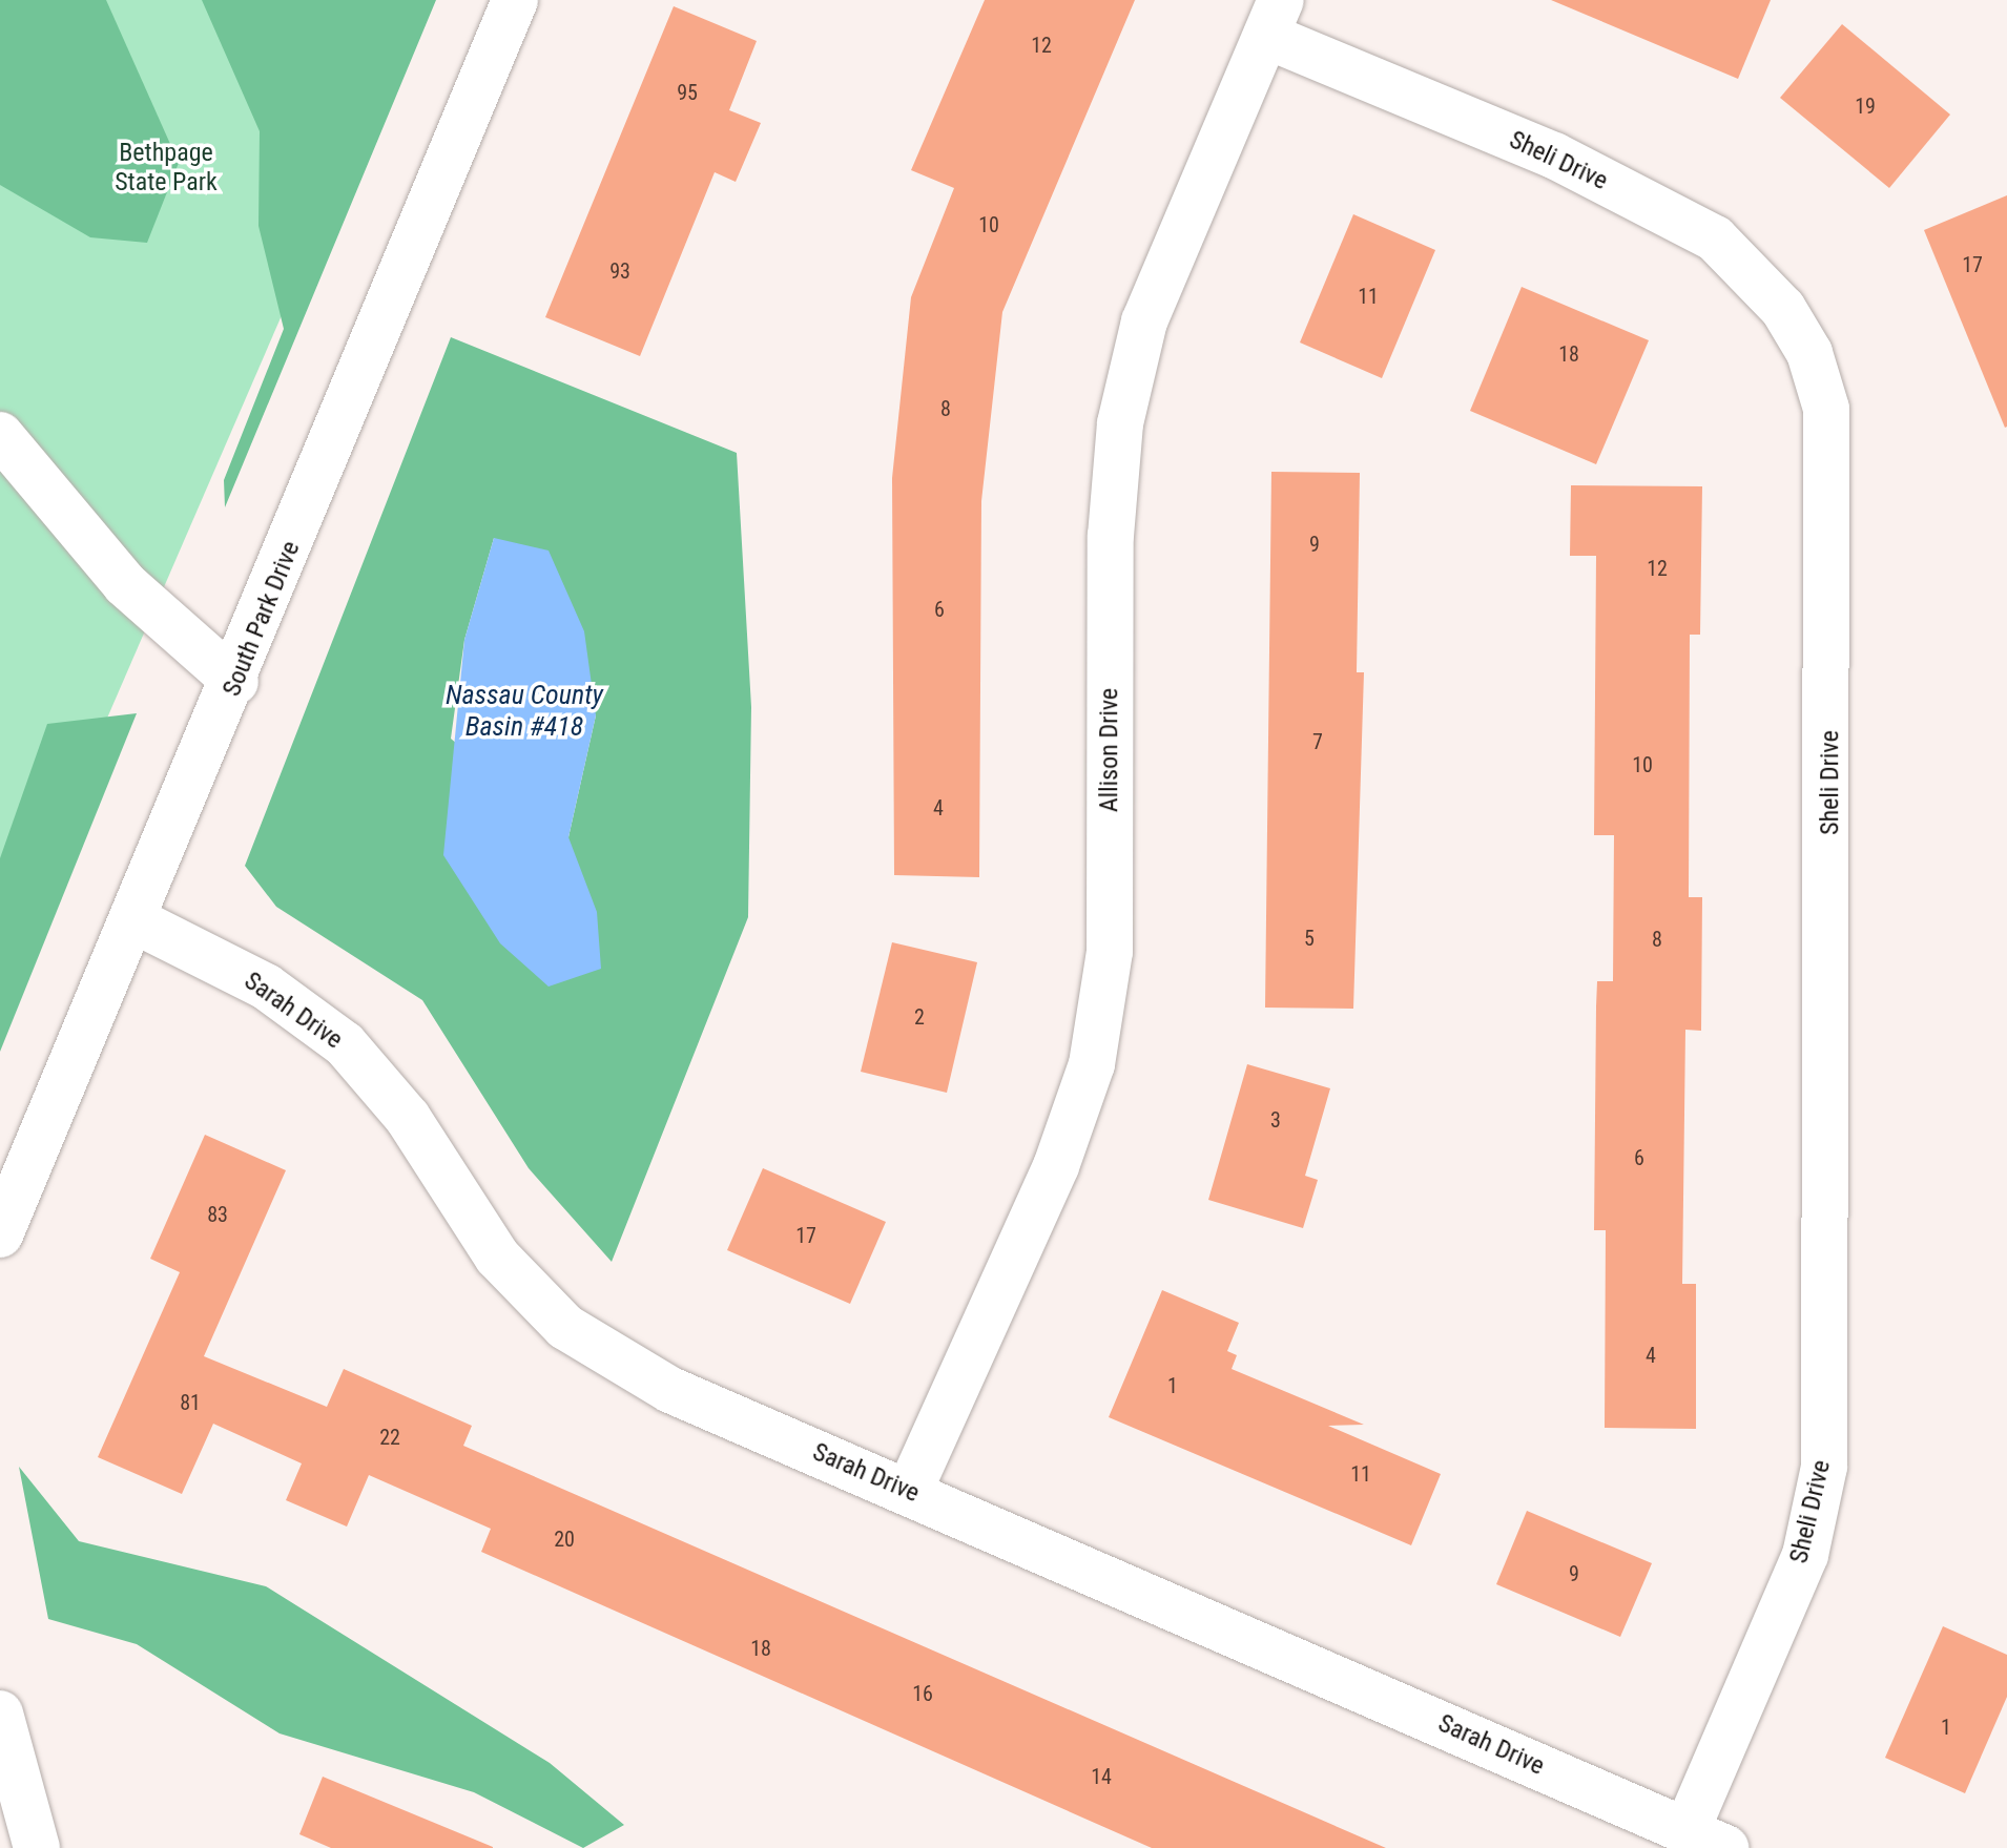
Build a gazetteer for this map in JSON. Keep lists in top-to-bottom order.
{
  "streets": {
    "street": [
      "Sheli Drive",
      "South Park Drive",
      "Allison Drive",
      "Sarah Drive"
    ]
  },
  "crossings": [
    ["Sheli Drive", "Allison Drive"],
    ["Sheli Drive", "Sarah Drive"],
    ["South Park Drive", "Sarah Drive"],
    ["Allison Drive", "Sarah Drive"]
  ],
  "water": ["Nassau County Basin #418"],
  "parks": ["Bethpage State Park"],
  "house_numbers": [
    "12",
    "95",
    "19",
    "10",
    "17",
    "93",
    "11",
    "18",
    "8",
    "9",
    "12",
    "6",
    "7",
    "10",
    "4",
    "5",
    "8",
    "2",
    "3",
    "6",
    "83",
    "17",
    "4",
    "1",
    "81",
    "22",
    "11",
    "20",
    "9",
    "18",
    "16",
    "1",
    "14"
  ]
}
